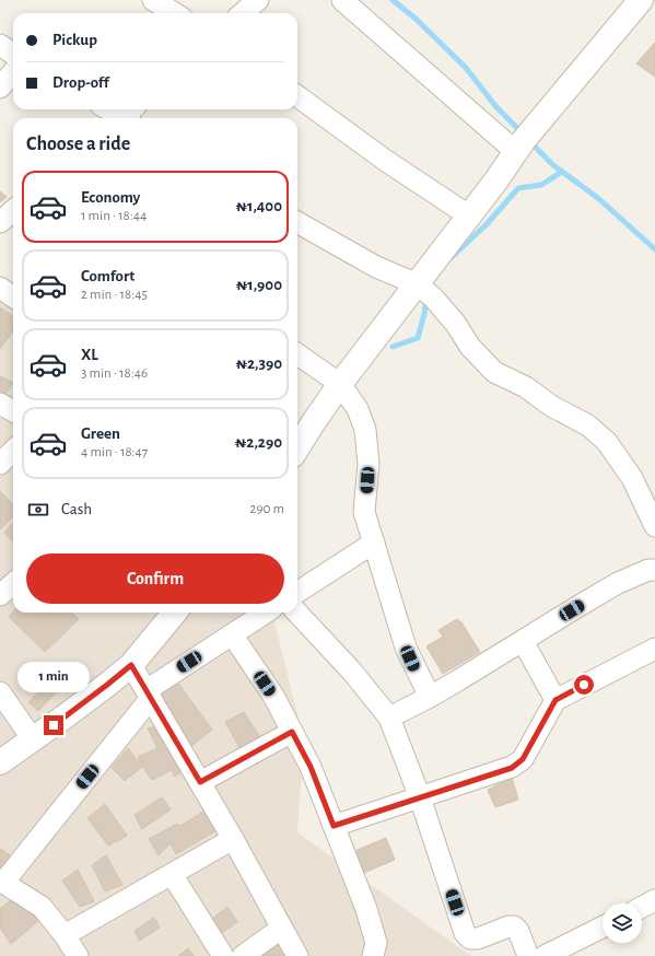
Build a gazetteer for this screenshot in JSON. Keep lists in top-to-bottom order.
{
  "page": {
    "banner": ["Pickup", "Drop-off"],
    "heading": "Choose a ride",
    "list": [
      {
        "name": "Economy",
        "note": "1 min · 18:44",
        "value": "₦1,400"
      },
      {
        "name": "Comfort",
        "note": "2 min · 18:45",
        "value": "₦1,900"
      },
      {
        "name": "XL",
        "note": "3 min · 18:46",
        "value": "₦2,390"
      },
      {
        "name": "Green",
        "note": "4 min · 18:47",
        "value": "₦2,290"
      }
    ],
    "pay": ["Cash", "290 m"],
    "buttons": "Confirm",
    "bubble": "1 min"
  }
}
